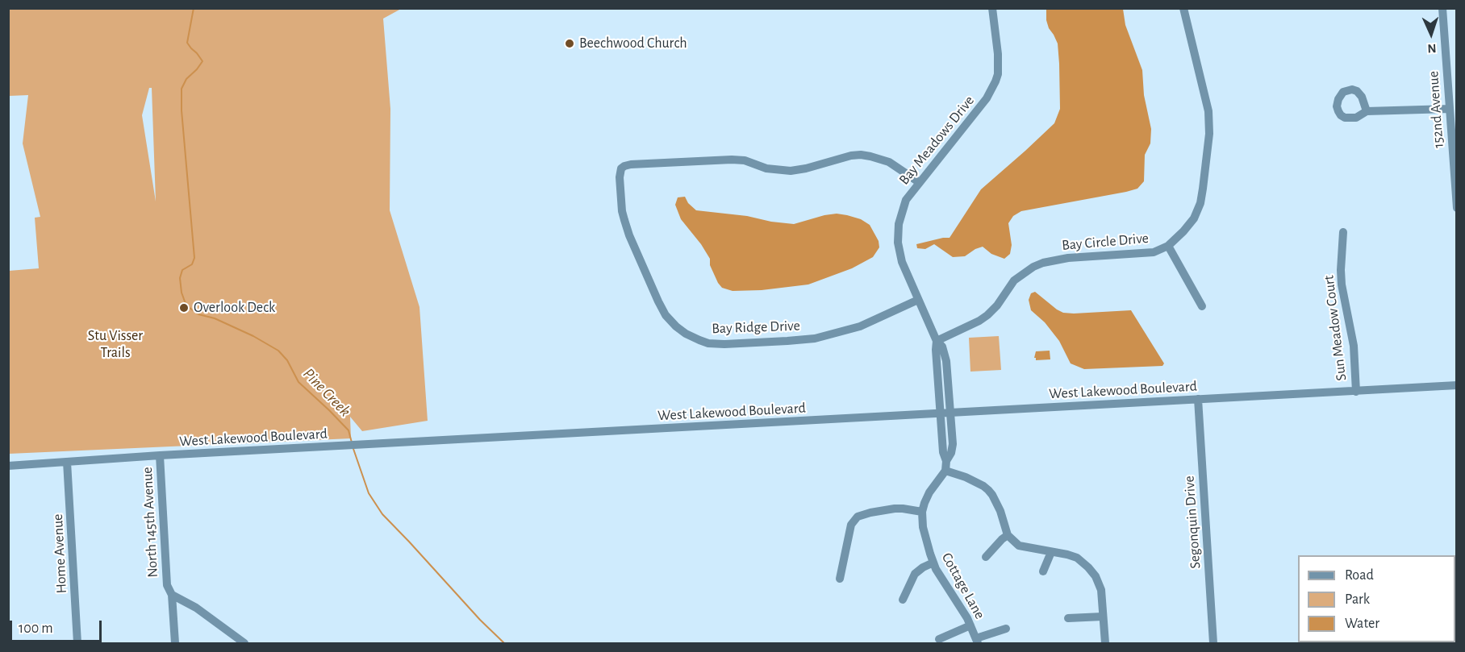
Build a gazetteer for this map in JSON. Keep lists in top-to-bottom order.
{
  "streets": {
    "street": [
      "152nd Avenue",
      "Bay Meadows Drive",
      "Bay Circle Drive",
      "Bay Ridge Drive",
      "Sun Meadow Court",
      "West Lakewood Boulevard",
      "North 145th Avenue",
      "Segonquin Drive",
      "Home Avenue",
      "Cottage Lane"
    ]
  },
  "crossings": [
    ["Bay Meadows Drive", "Bay Circle Drive"],
    ["Bay Meadows Drive", "Bay Ridge Drive"],
    ["Bay Meadows Drive", "West Lakewood Boulevard"],
    ["Sun Meadow Court", "West Lakewood Boulevard"],
    ["West Lakewood Boulevard", "North 145th Avenue"],
    ["West Lakewood Boulevard", "Segonquin Drive"],
    ["West Lakewood Boulevard", "Home Avenue"]
  ],
  "water": ["Pine Creek"],
  "parks": ["Stu Visser Trails"],
  "places": ["Beechwood Church", "Overlook Deck"],
  "legend": ["Road", "Park", "Water"],
  "scale_bar": "100 m",
  "north": "bottom"
}
